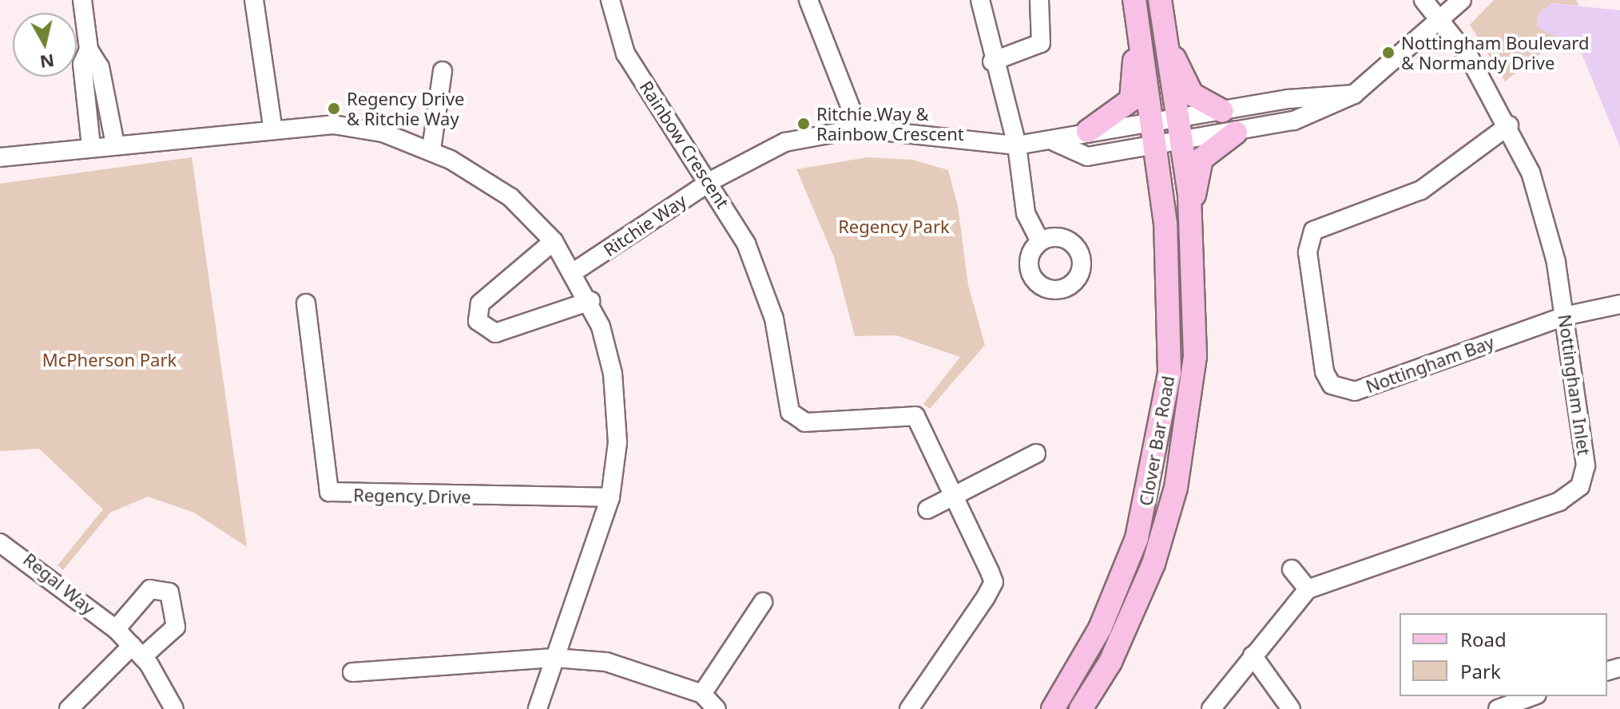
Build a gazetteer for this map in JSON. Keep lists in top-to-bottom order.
{
  "streets": {
    "main road": ["Clover Bar Road"],
    "street": [
      "Rainbow Crescent",
      "Ritchie Way",
      "Nottingham Bay",
      "Nottingham Inlet",
      "Regency Drive",
      "Regal Way"
    ]
  },
  "crossings": [
    ["Rainbow Crescent", "Ritchie Way"],
    ["Ritchie Way", "Nottingham Inlet"],
    ["Ritchie Way", "Clover Bar Road"],
    ["Nottingham Bay", "Nottingham Inlet"]
  ],
  "parks": ["Regency Park", "McPherson Park"],
  "places": ["Nottingham Boulevard & Normandy Drive", "Regency Drive & Ritchie Way", "Ritchie Way & Rainbow Crescent"],
  "legend": ["Road", "Park"],
  "north": "bottom"
}
